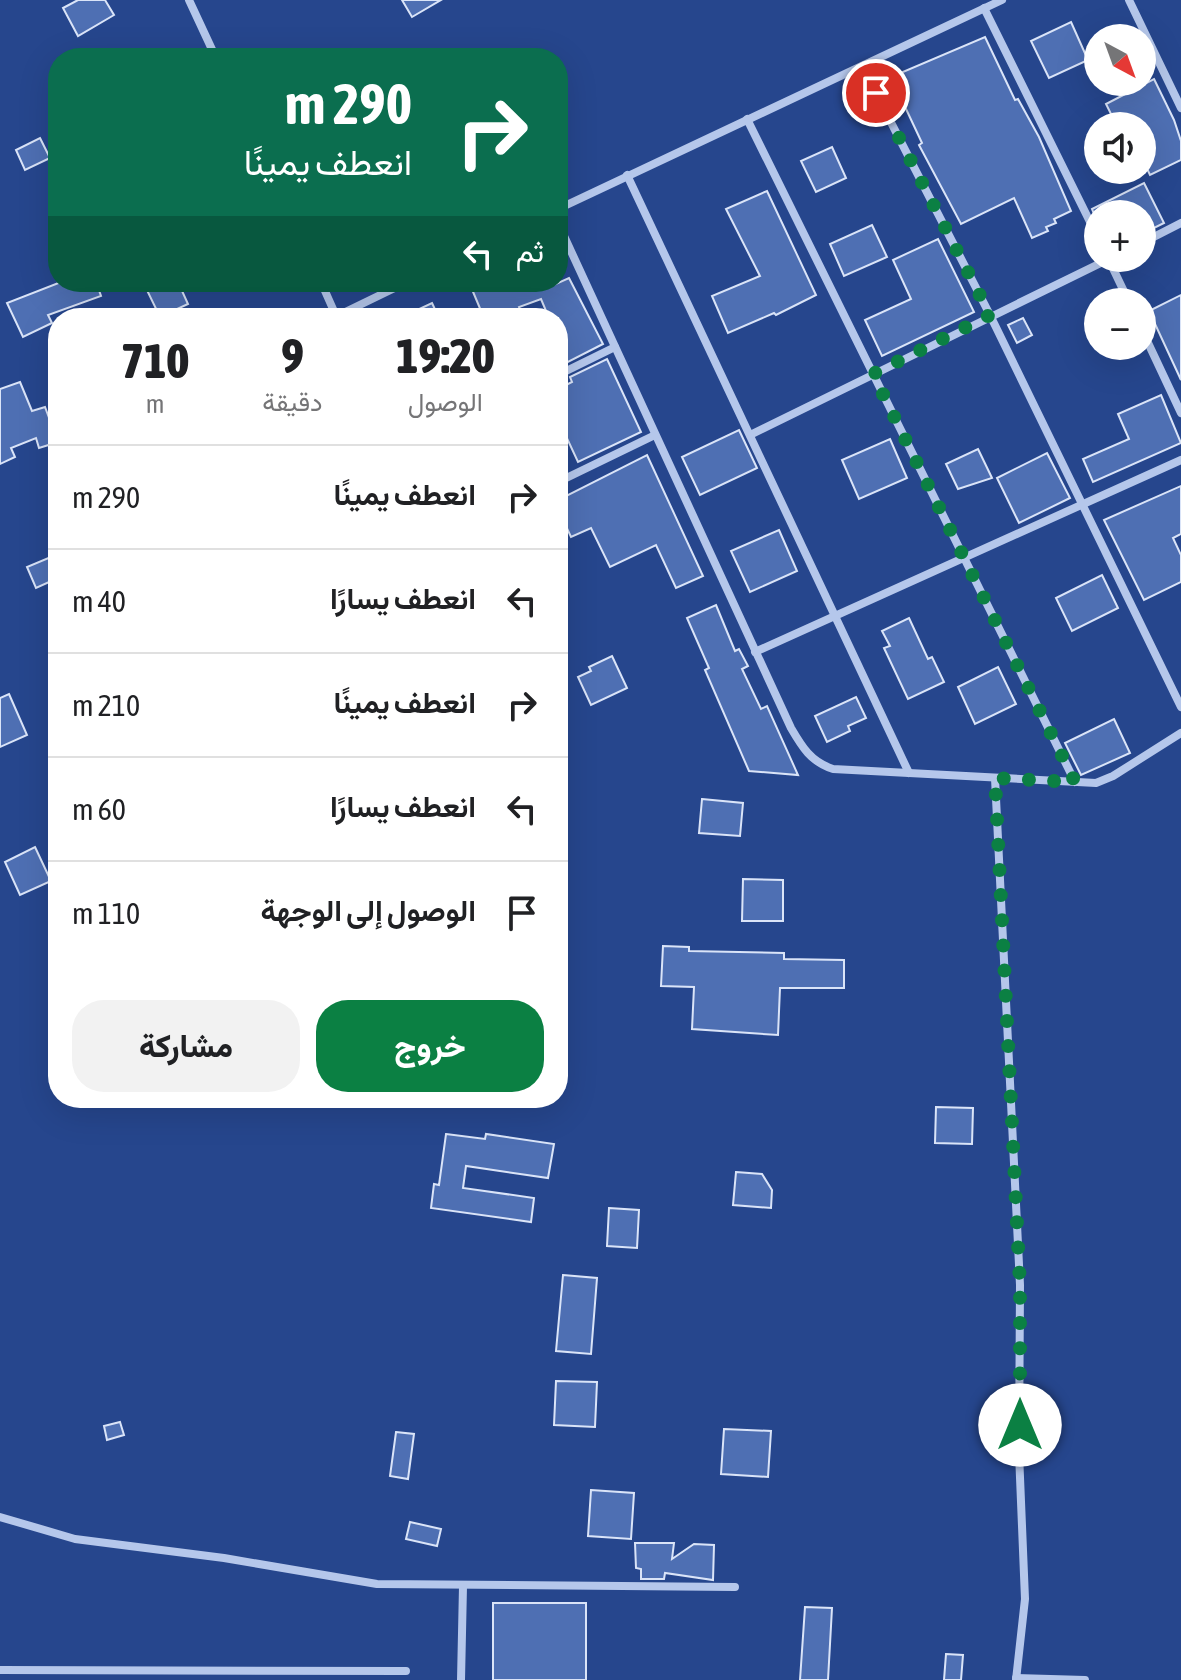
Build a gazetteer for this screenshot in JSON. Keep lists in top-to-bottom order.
{
  "north": "bottom right",
  "page": {
    "map_buttons": ["+", "−"],
    "turn": ["290 m", "انعطف يمينًا"],
    "then": "ثم",
    "eta": [
      "19:20",
      "الوصول",
      "9",
      "دقيقة",
      "710",
      "m"
    ],
    "list": [
      {
        "name": "انعطف يمينًا",
        "value": "290 m"
      },
      {
        "name": "انعطف يسارًا",
        "value": "40 m"
      },
      {
        "name": "انعطف يمينًا",
        "value": "210 m"
      },
      {
        "name": "انعطف يسارًا",
        "value": "60 m"
      },
      {
        "name": "الوصول إلى الوجهة",
        "value": "110 m"
      }
    ],
    "buttons": ["خروج", "مشاركة"]
  }
}
